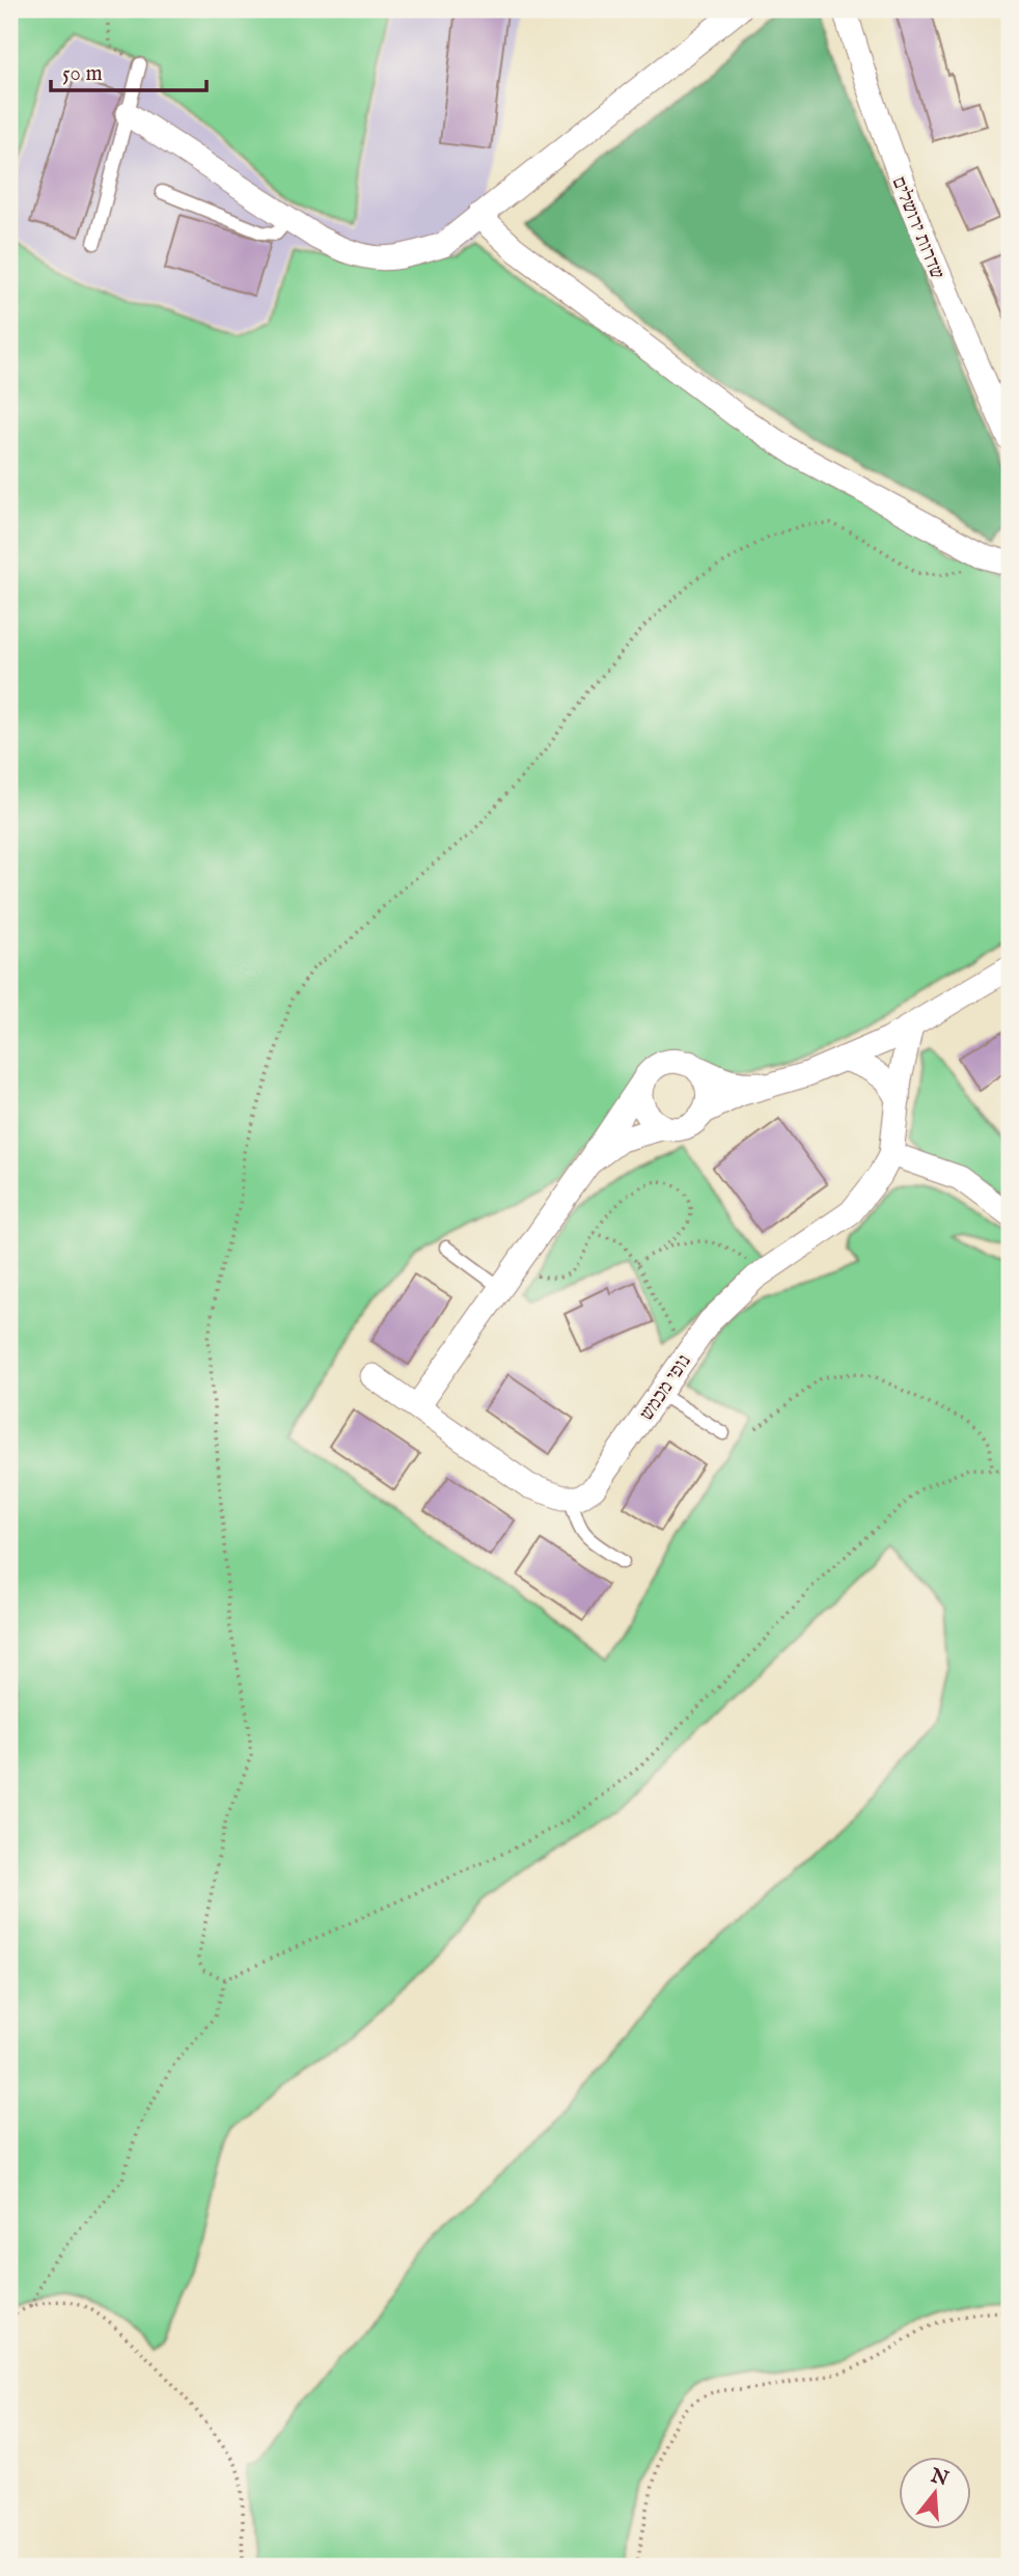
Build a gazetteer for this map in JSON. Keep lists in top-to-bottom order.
{
  "streets": {
    "street": ["שדרות ירושלים", "נופי מכמש"]
  },
  "scale_bar": "50 m",
  "north": "top"
}
